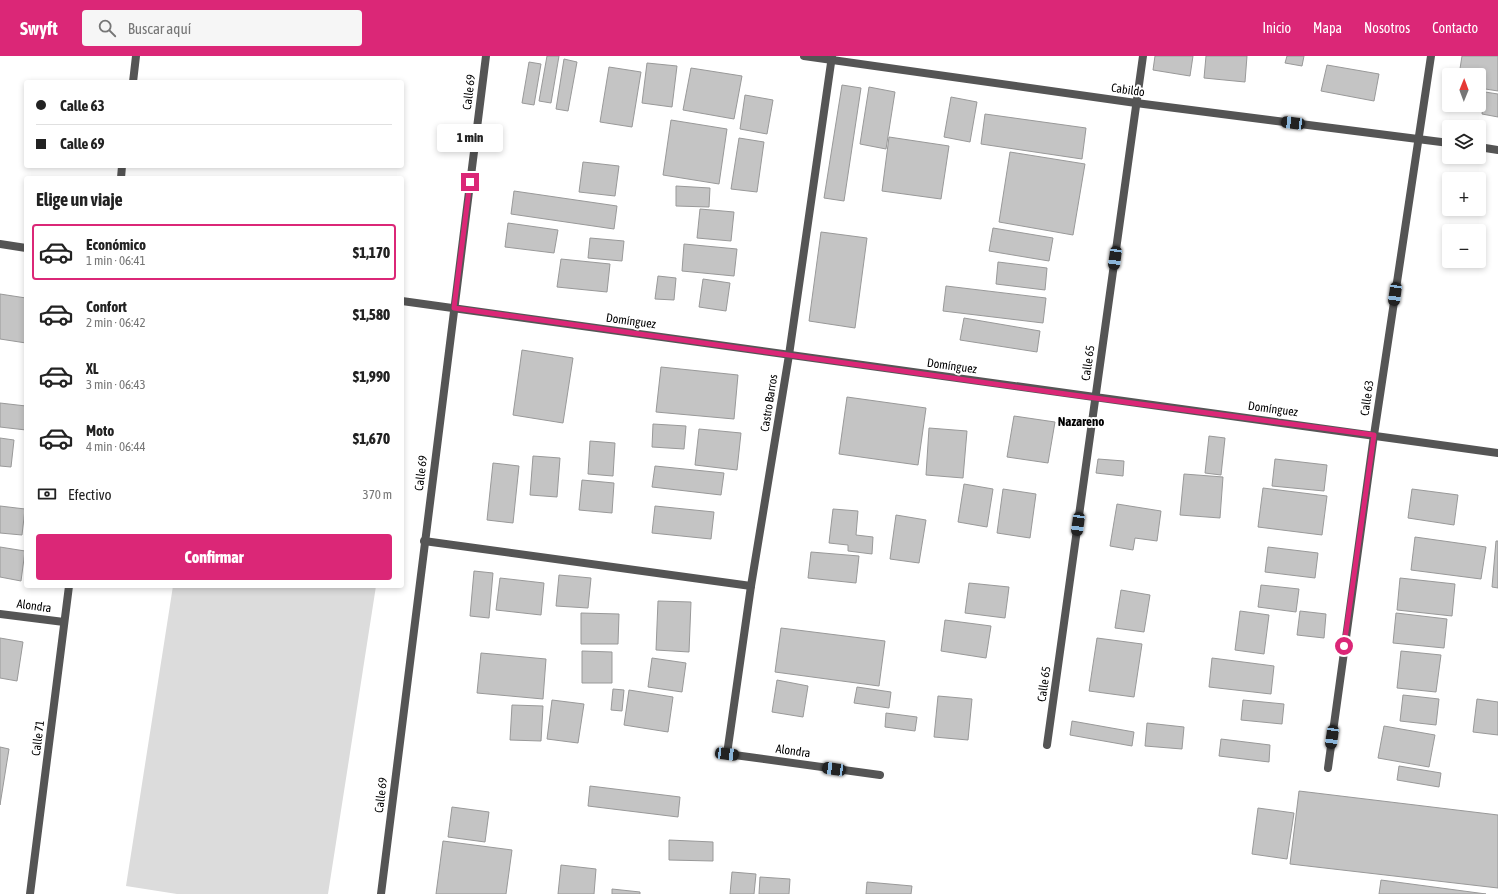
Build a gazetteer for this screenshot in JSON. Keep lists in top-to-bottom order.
{
  "streets": {
    "street": [
      "Cabildo",
      "Calle 69",
      "Domínguez",
      "Calle 65",
      "Calle 63",
      "Castro Barros",
      "Alondra",
      "Calle 71"
    ]
  },
  "crossings": [
    ["Cabildo", "Calle 65"],
    ["Cabildo", "Calle 63"],
    ["Cabildo", "Castro Barros"],
    ["Calle 69", "Domínguez"],
    ["Domínguez", "Calle 65"],
    ["Domínguez", "Calle 63"],
    ["Domínguez", "Castro Barros"],
    ["Castro Barros", "Alondra"],
    ["Alondra", "Calle 71"]
  ],
  "districts": ["Nazareno"],
  "north": "top",
  "page": {
    "header": "Swyft",
    "search": "Buscar aquí",
    "nav": [
      "Inicio",
      "Mapa",
      "Nosotros",
      "Contacto"
    ],
    "map_buttons": ["+", "−"],
    "banner": ["Calle 63", "Calle 69"],
    "bubble": "1 min",
    "heading": "Elige un viaje",
    "list": [
      {
        "name": "Económico",
        "note": "1 min · 06:41",
        "value": "$1,170"
      },
      {
        "name": "Confort",
        "note": "2 min · 06:42",
        "value": "$1,580"
      },
      {
        "name": "XL",
        "note": "3 min · 06:43",
        "value": "$1,990"
      },
      {
        "name": "Moto",
        "note": "4 min · 06:44",
        "value": "$1,670"
      }
    ],
    "pay": ["Efectivo", "370 m"],
    "buttons": "Confirmar"
  }
}
